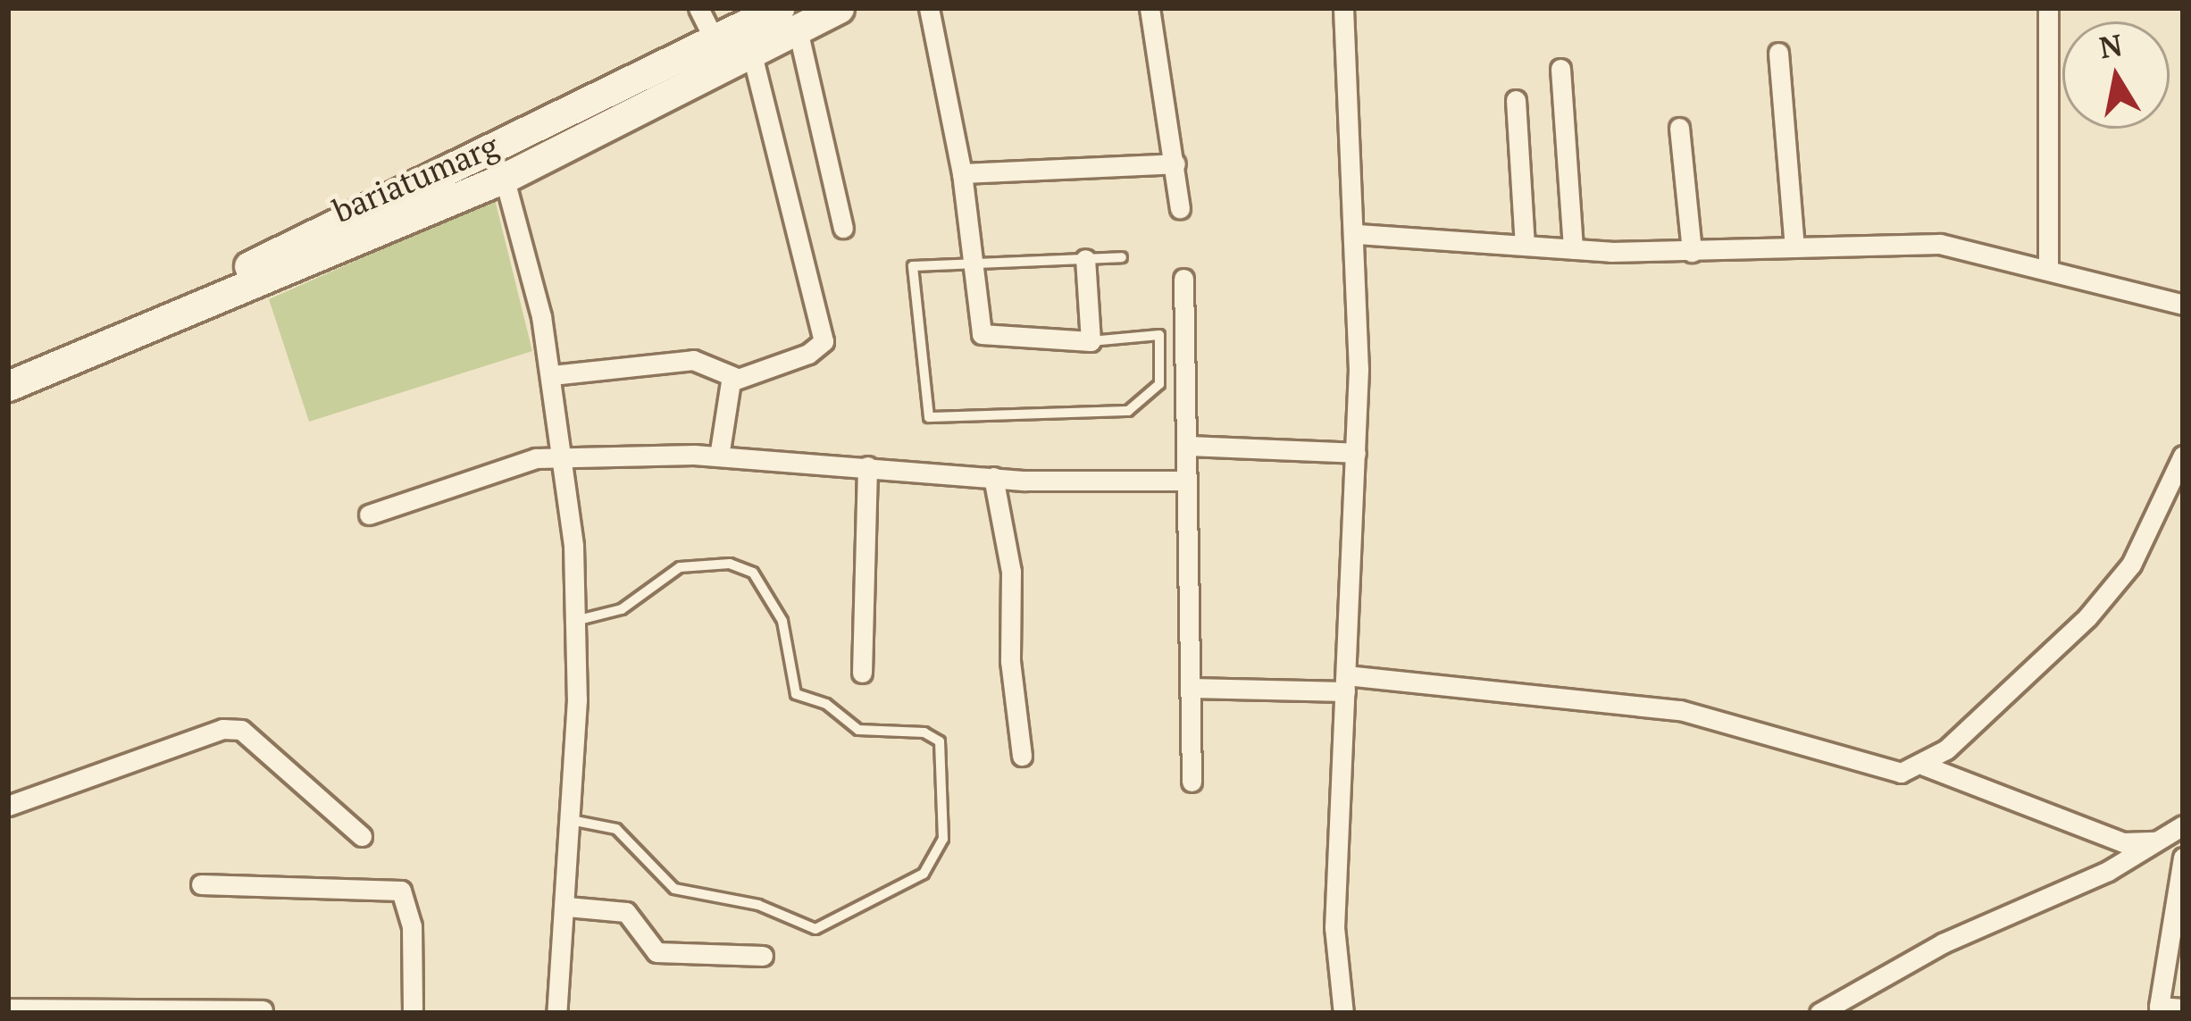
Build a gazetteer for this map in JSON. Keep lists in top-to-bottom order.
{
  "streets": {
    "main road": ["bariatumarg"]
  },
  "north": "top"
}
